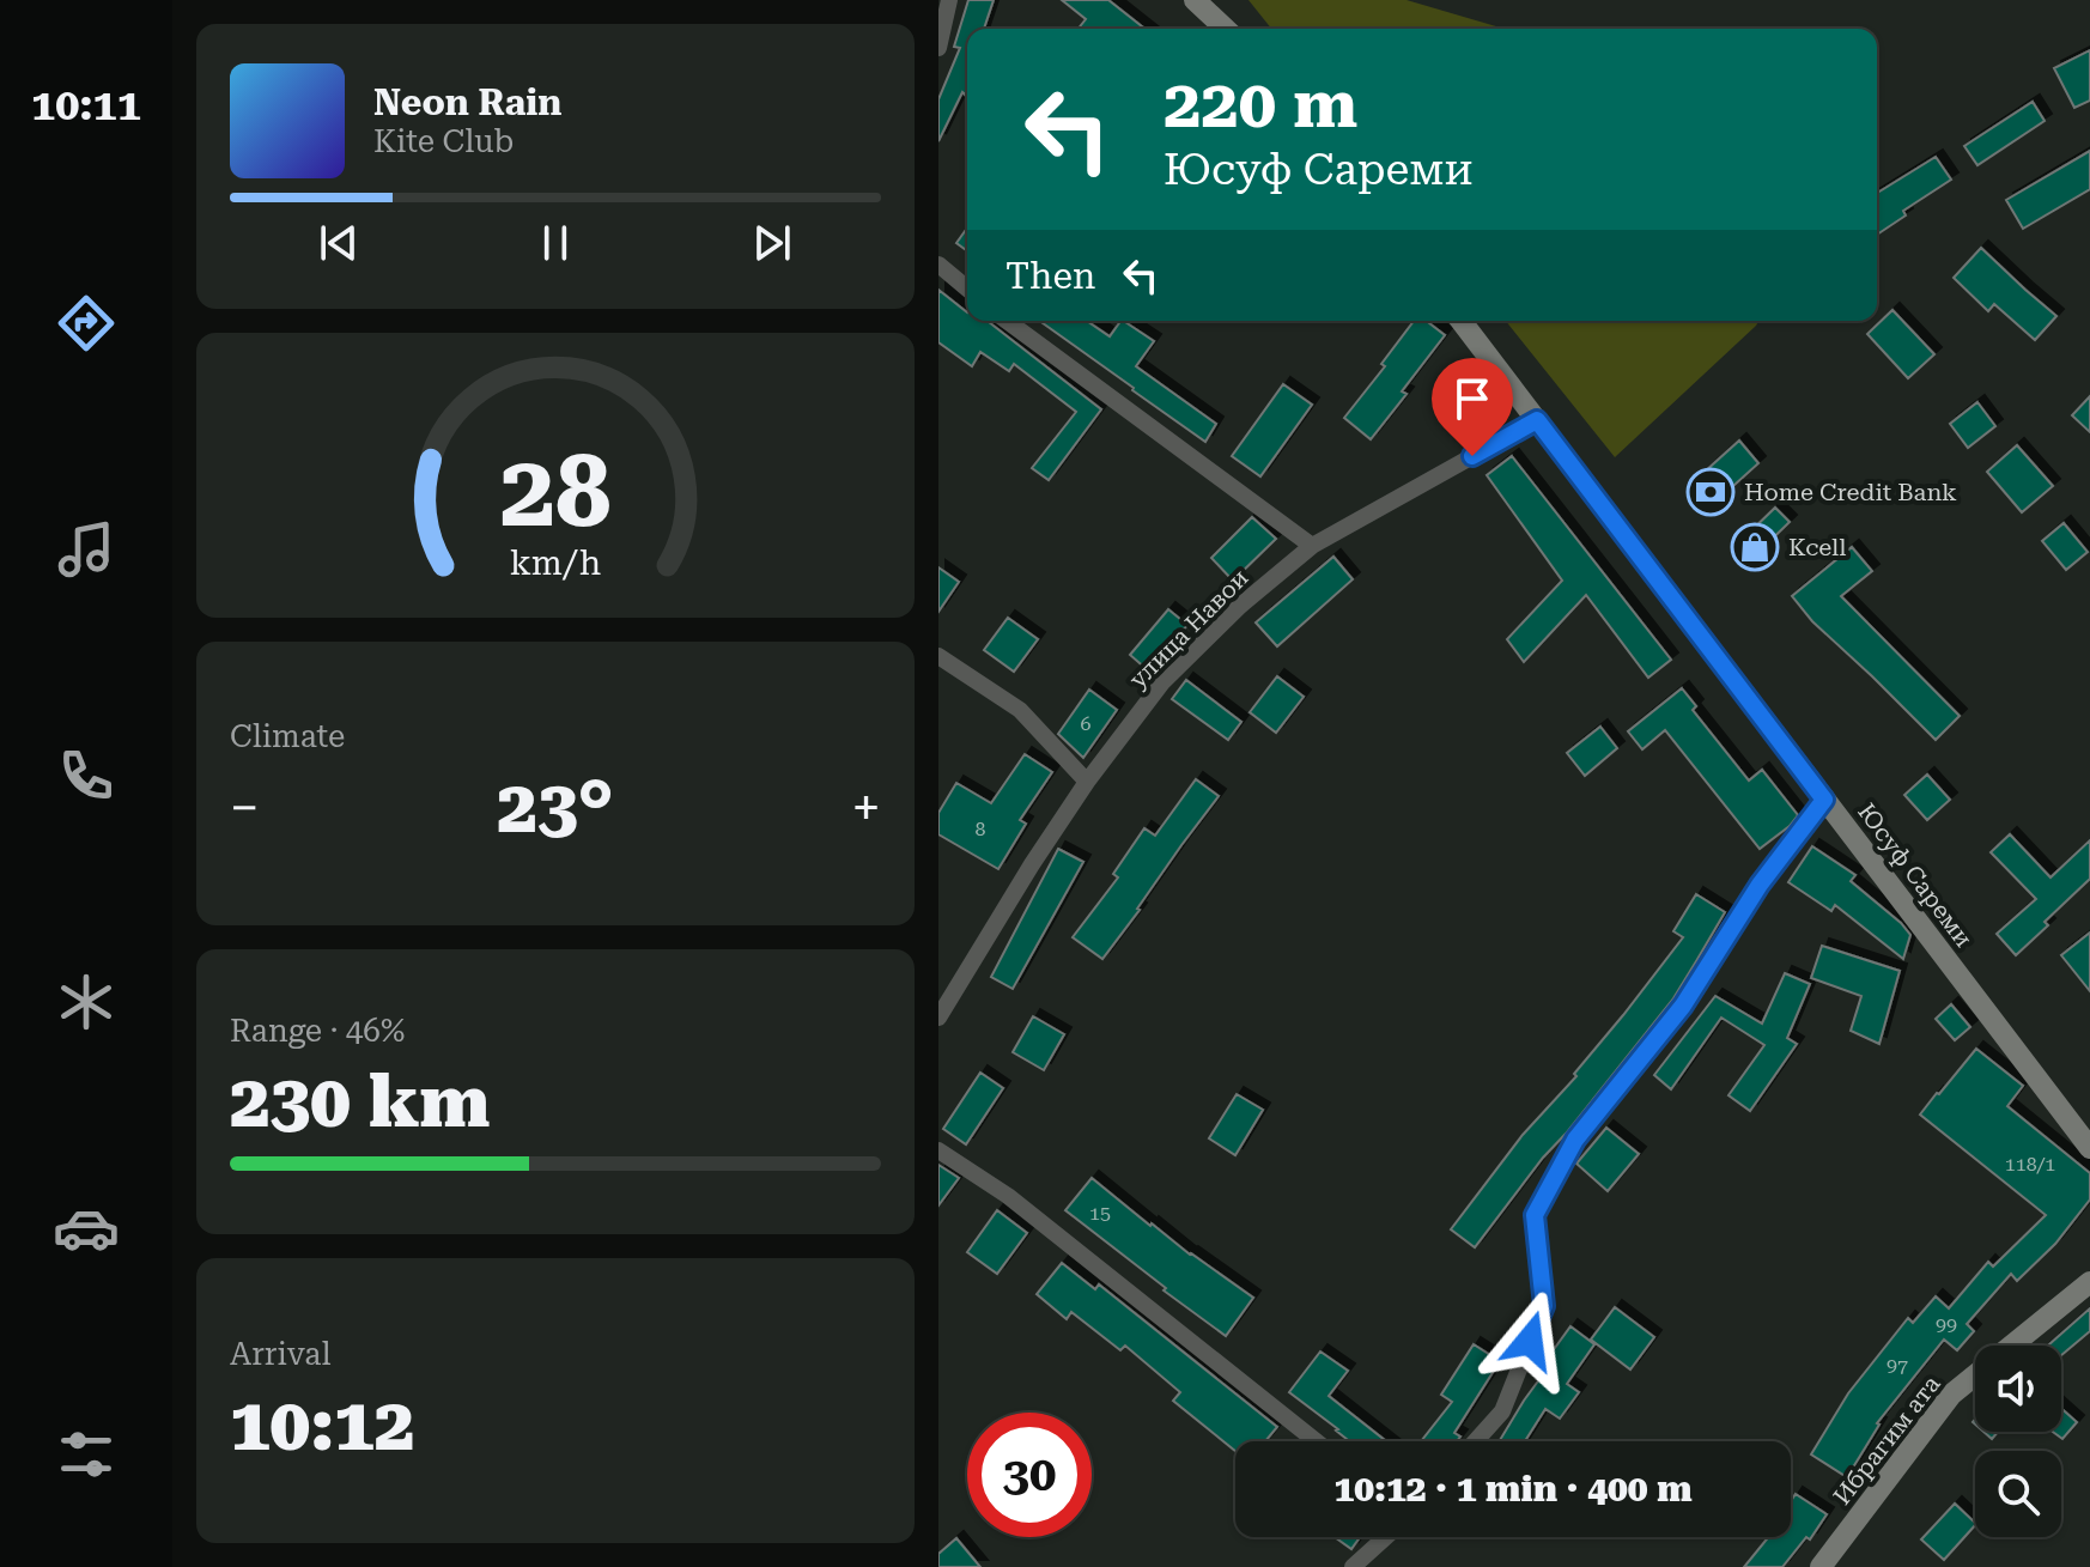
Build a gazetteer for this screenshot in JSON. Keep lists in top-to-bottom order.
{
  "streets": {
    "main road": ["Юсуф Сареми", "Ибрагим ата"],
    "street": ["улица Навои"]
  },
  "crossings": [
    ["улица Навои", "Юсуф Сареми"]
  ],
  "places": {
    "bank": ["Home Credit Bank"],
    "shop": ["Kcell"]
  },
  "house_numbers": [
    "6",
    "8",
    "118/1",
    "15",
    "99",
    "97"
  ],
  "page": {
    "tabs": "10:11",
    "turn": ["220 m", "Юсуф Сареми"],
    "song": ["Neon Rain", "Kite Club"],
    "then": "Then",
    "tile": [
      "Climate",
      ["Range · 46%", "230 km"],
      ["Arrival", "10:12"]
    ],
    "heat": ["−", "23°", "+"],
    "limit": "30",
    "trip": "10:12 · 1 min · 400 m",
    "gauge": ["28", "km/h"]
  }
}
